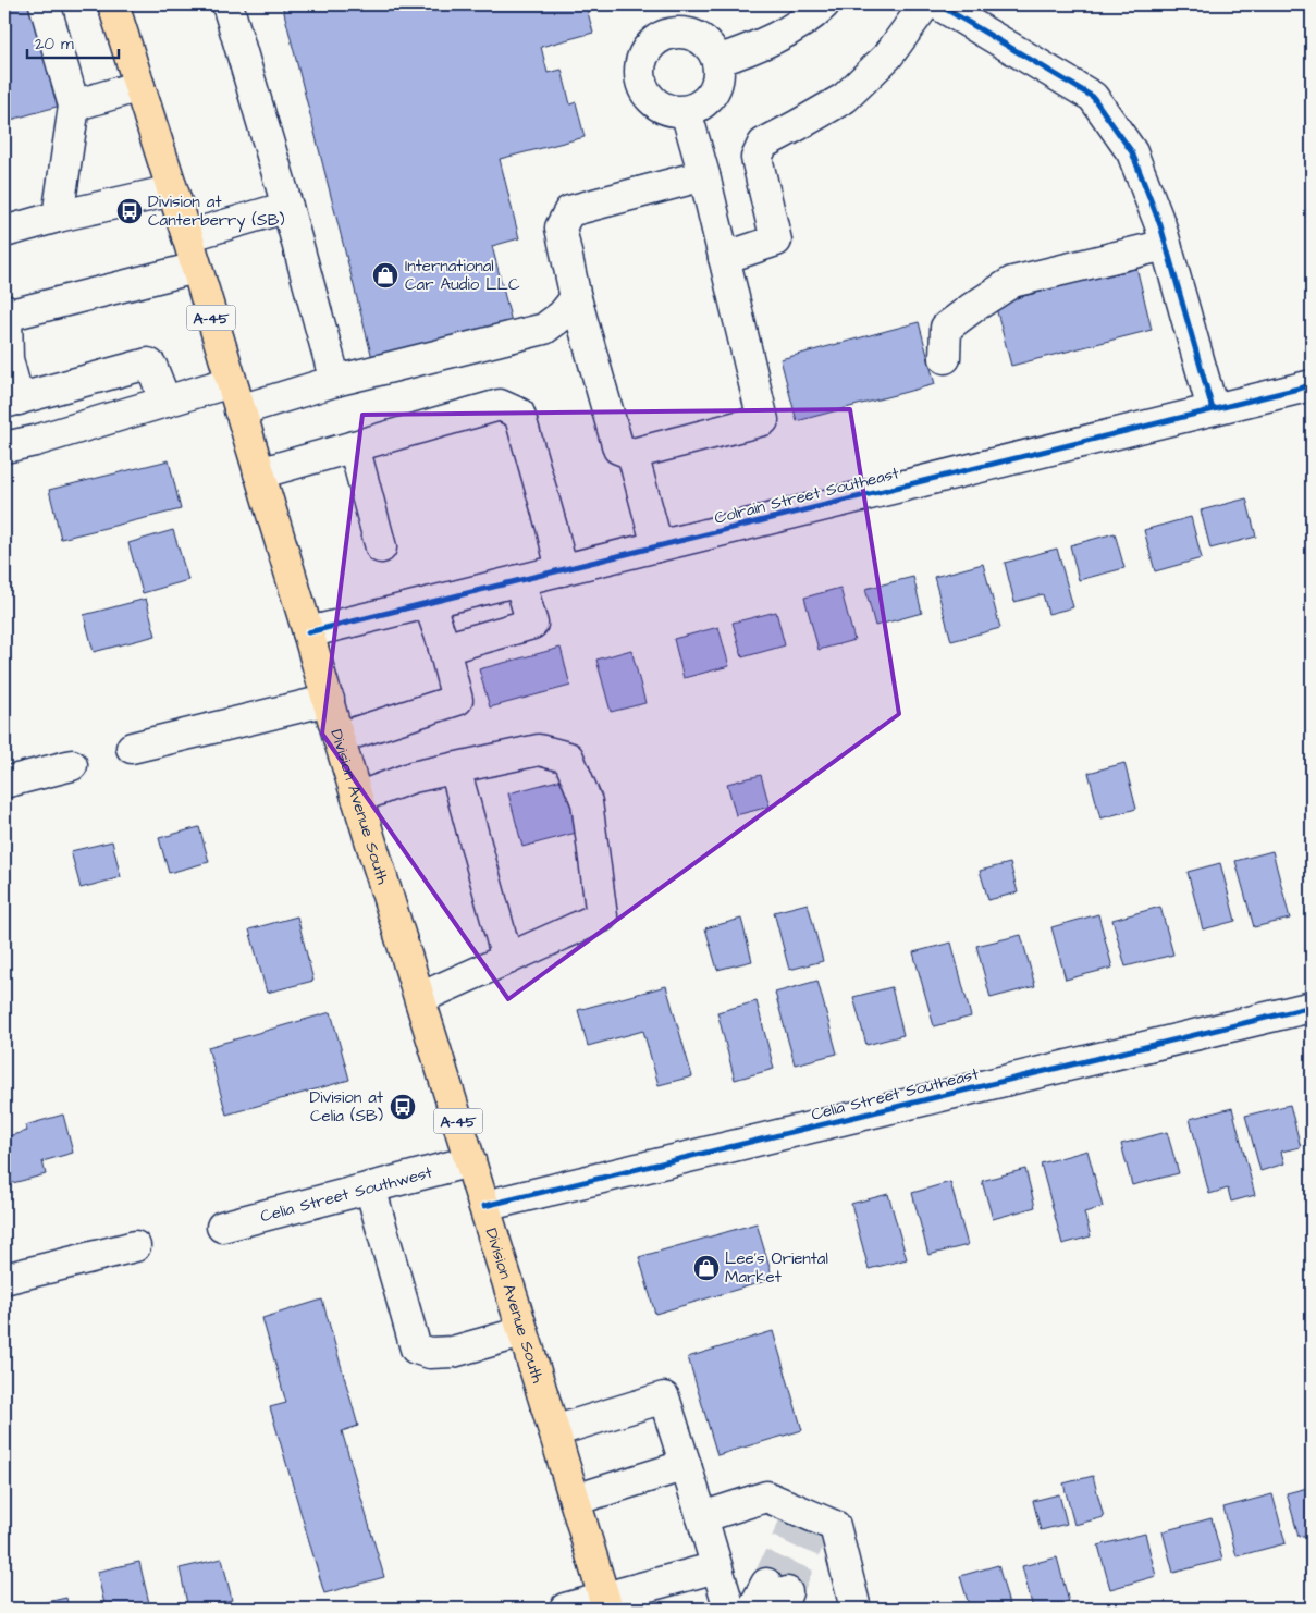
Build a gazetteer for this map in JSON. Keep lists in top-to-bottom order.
{
  "streets": {
    "main road": ["A-45", "Division Avenue South"],
    "street": ["Colrain Street Southeast", "Celia Street Southeast", "Celia Street Southwest"]
  },
  "crossings": [
    ["Colrain Street Southeast", "Division Avenue South"],
    ["Division Avenue South", "Celia Street Southeast"],
    ["Division Avenue South", "Celia Street Southwest"]
  ],
  "places": {
    "bus stop": ["Division at Canterberry (SB)", "Division at Celia (SB)"],
    "shop": ["International Car Audio LLC", "Lee's Oriental Market"]
  },
  "scale_bar": "20 m"
}
